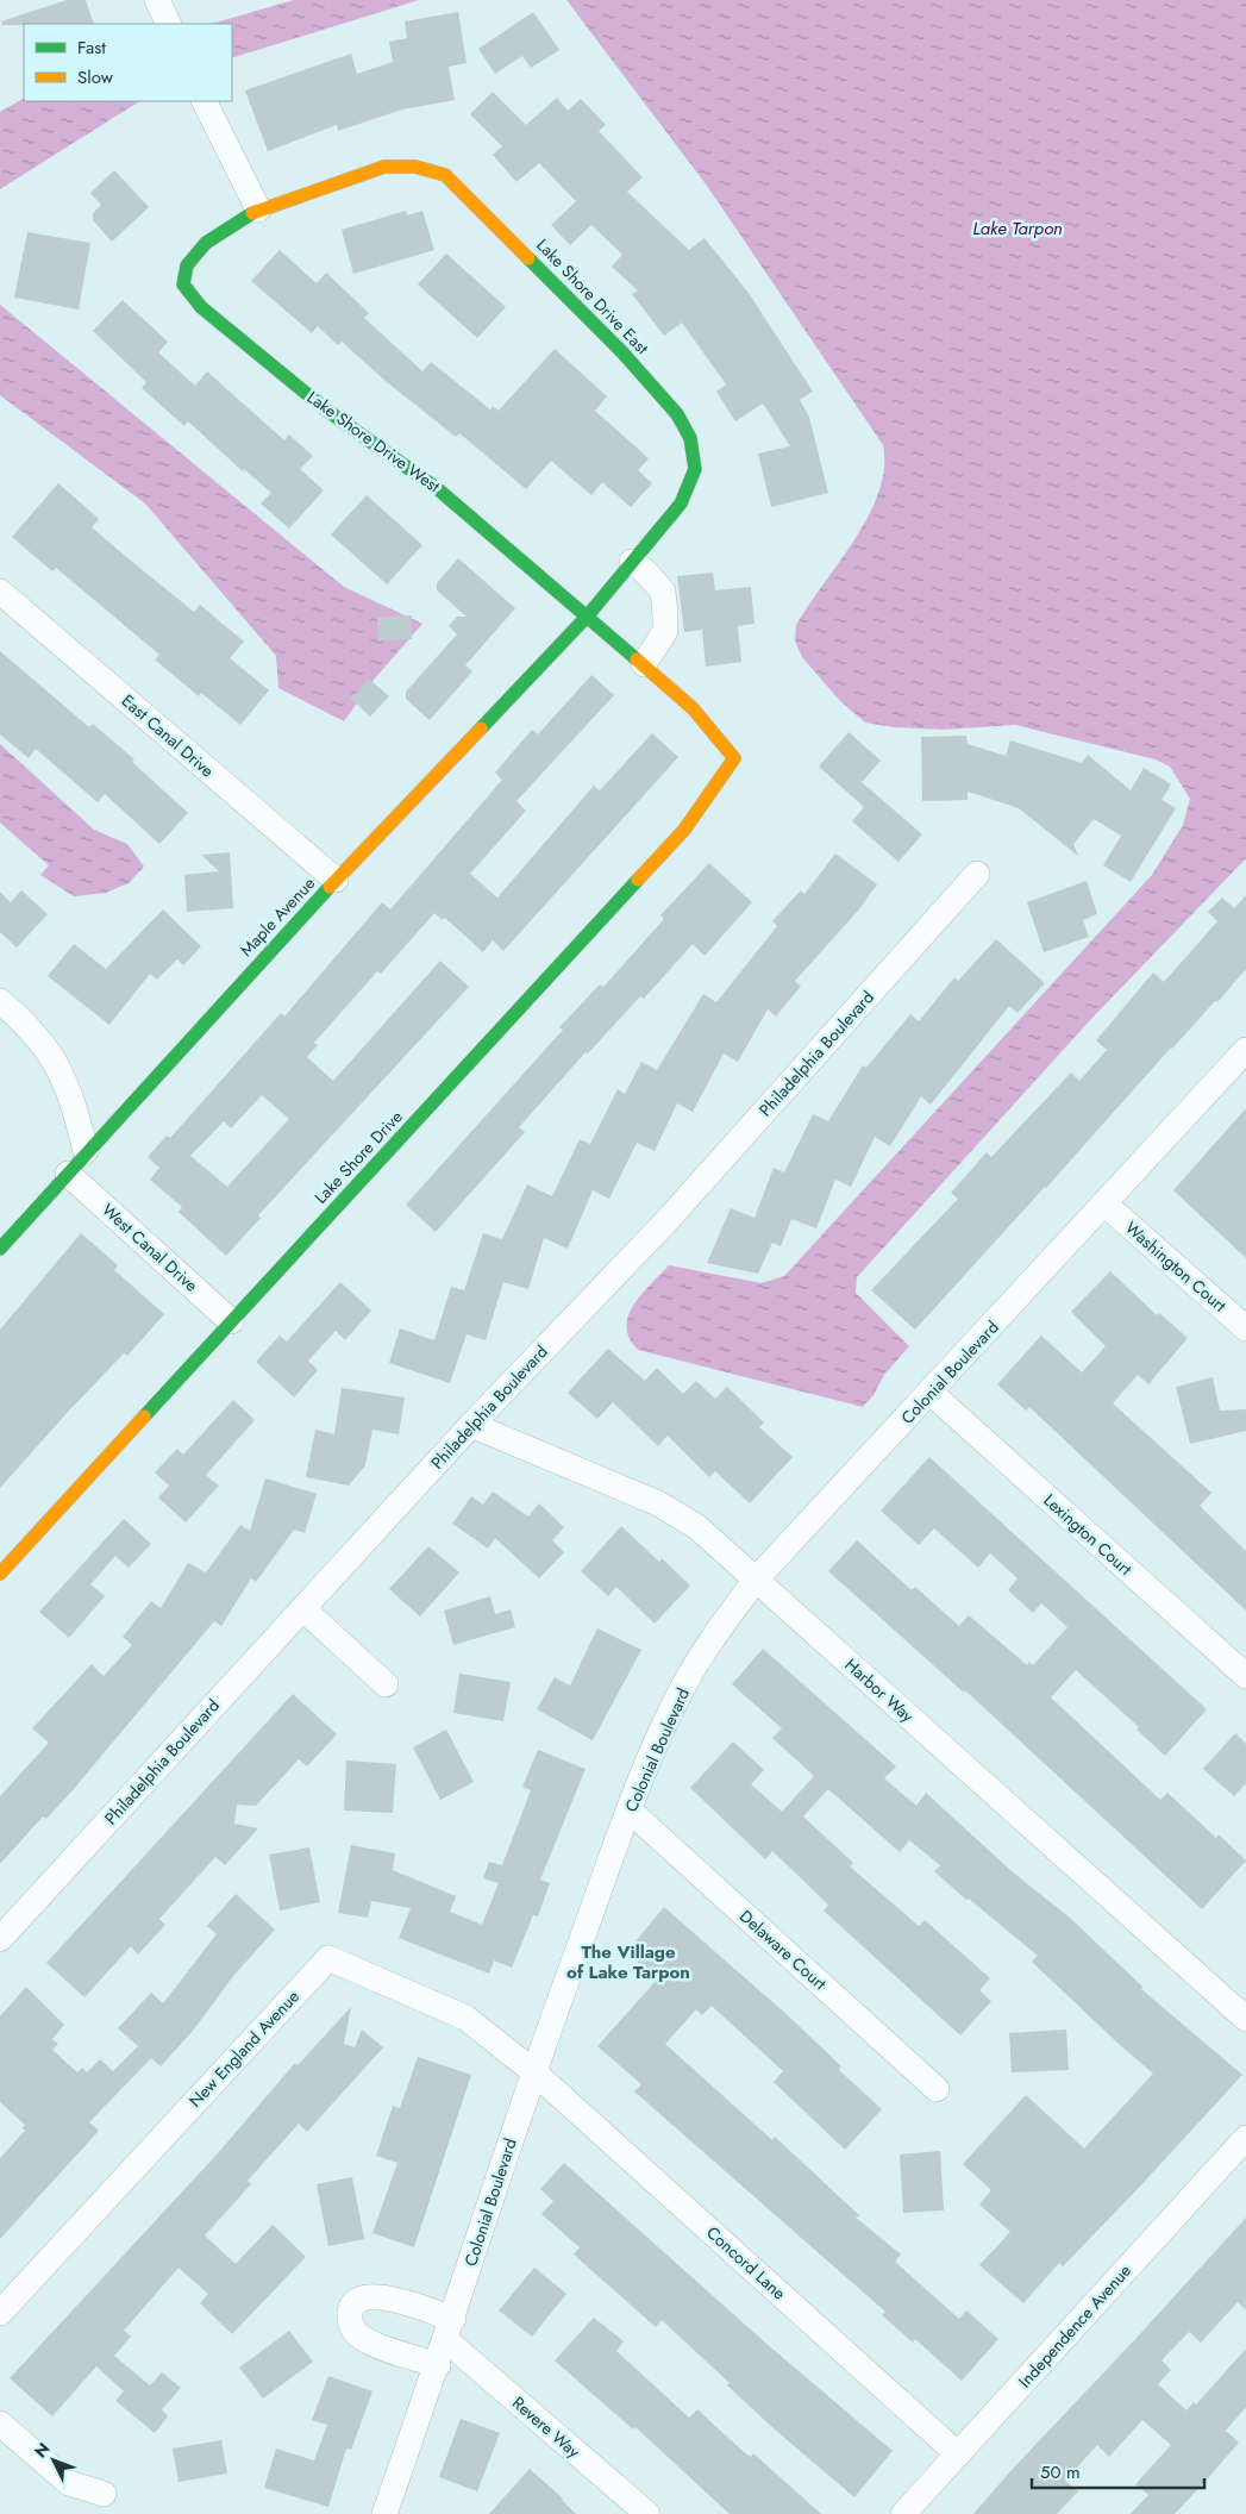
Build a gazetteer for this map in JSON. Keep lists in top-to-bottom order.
{
  "streets": {
    "street": [
      "Lake Shore Drive East",
      "Lake Shore Drive West",
      "East Canal Drive",
      "Maple Avenue",
      "Philadelphia Boulevard",
      "Lake Shore Drive",
      "West Canal Drive",
      "Washington Court",
      "Colonial Boulevard",
      "Lexington Court",
      "Harbor Way",
      "Delaware Court",
      "New England Avenue",
      "Concord Lane",
      "Independence Avenue",
      "Revere Way"
    ]
  },
  "crossings": [
    ["Lake Shore Drive East", "Lake Shore Drive West"],
    ["Lake Shore Drive East", "Maple Avenue"],
    ["Lake Shore Drive West", "Maple Avenue"],
    ["Lake Shore Drive West", "Lake Shore Drive"],
    ["East Canal Drive", "Maple Avenue"],
    ["Maple Avenue", "West Canal Drive"],
    ["Philadelphia Boulevard", "Harbor Way"],
    ["Lake Shore Drive", "West Canal Drive"],
    ["Washington Court", "Colonial Boulevard"],
    ["Colonial Boulevard", "Lexington Court"],
    ["Colonial Boulevard", "Harbor Way"],
    ["Colonial Boulevard", "Delaware Court"],
    ["Colonial Boulevard", "New England Avenue"],
    ["Colonial Boulevard", "Concord Lane"],
    ["Colonial Boulevard", "Revere Way"],
    ["New England Avenue", "Concord Lane"],
    ["Concord Lane", "Independence Avenue"]
  ],
  "districts": ["The Village of Lake Tarpon"],
  "water": ["Lake Tarpon"],
  "legend": ["Fast", "Slow"],
  "scale_bar": "50 m",
  "north": "top left"
}
